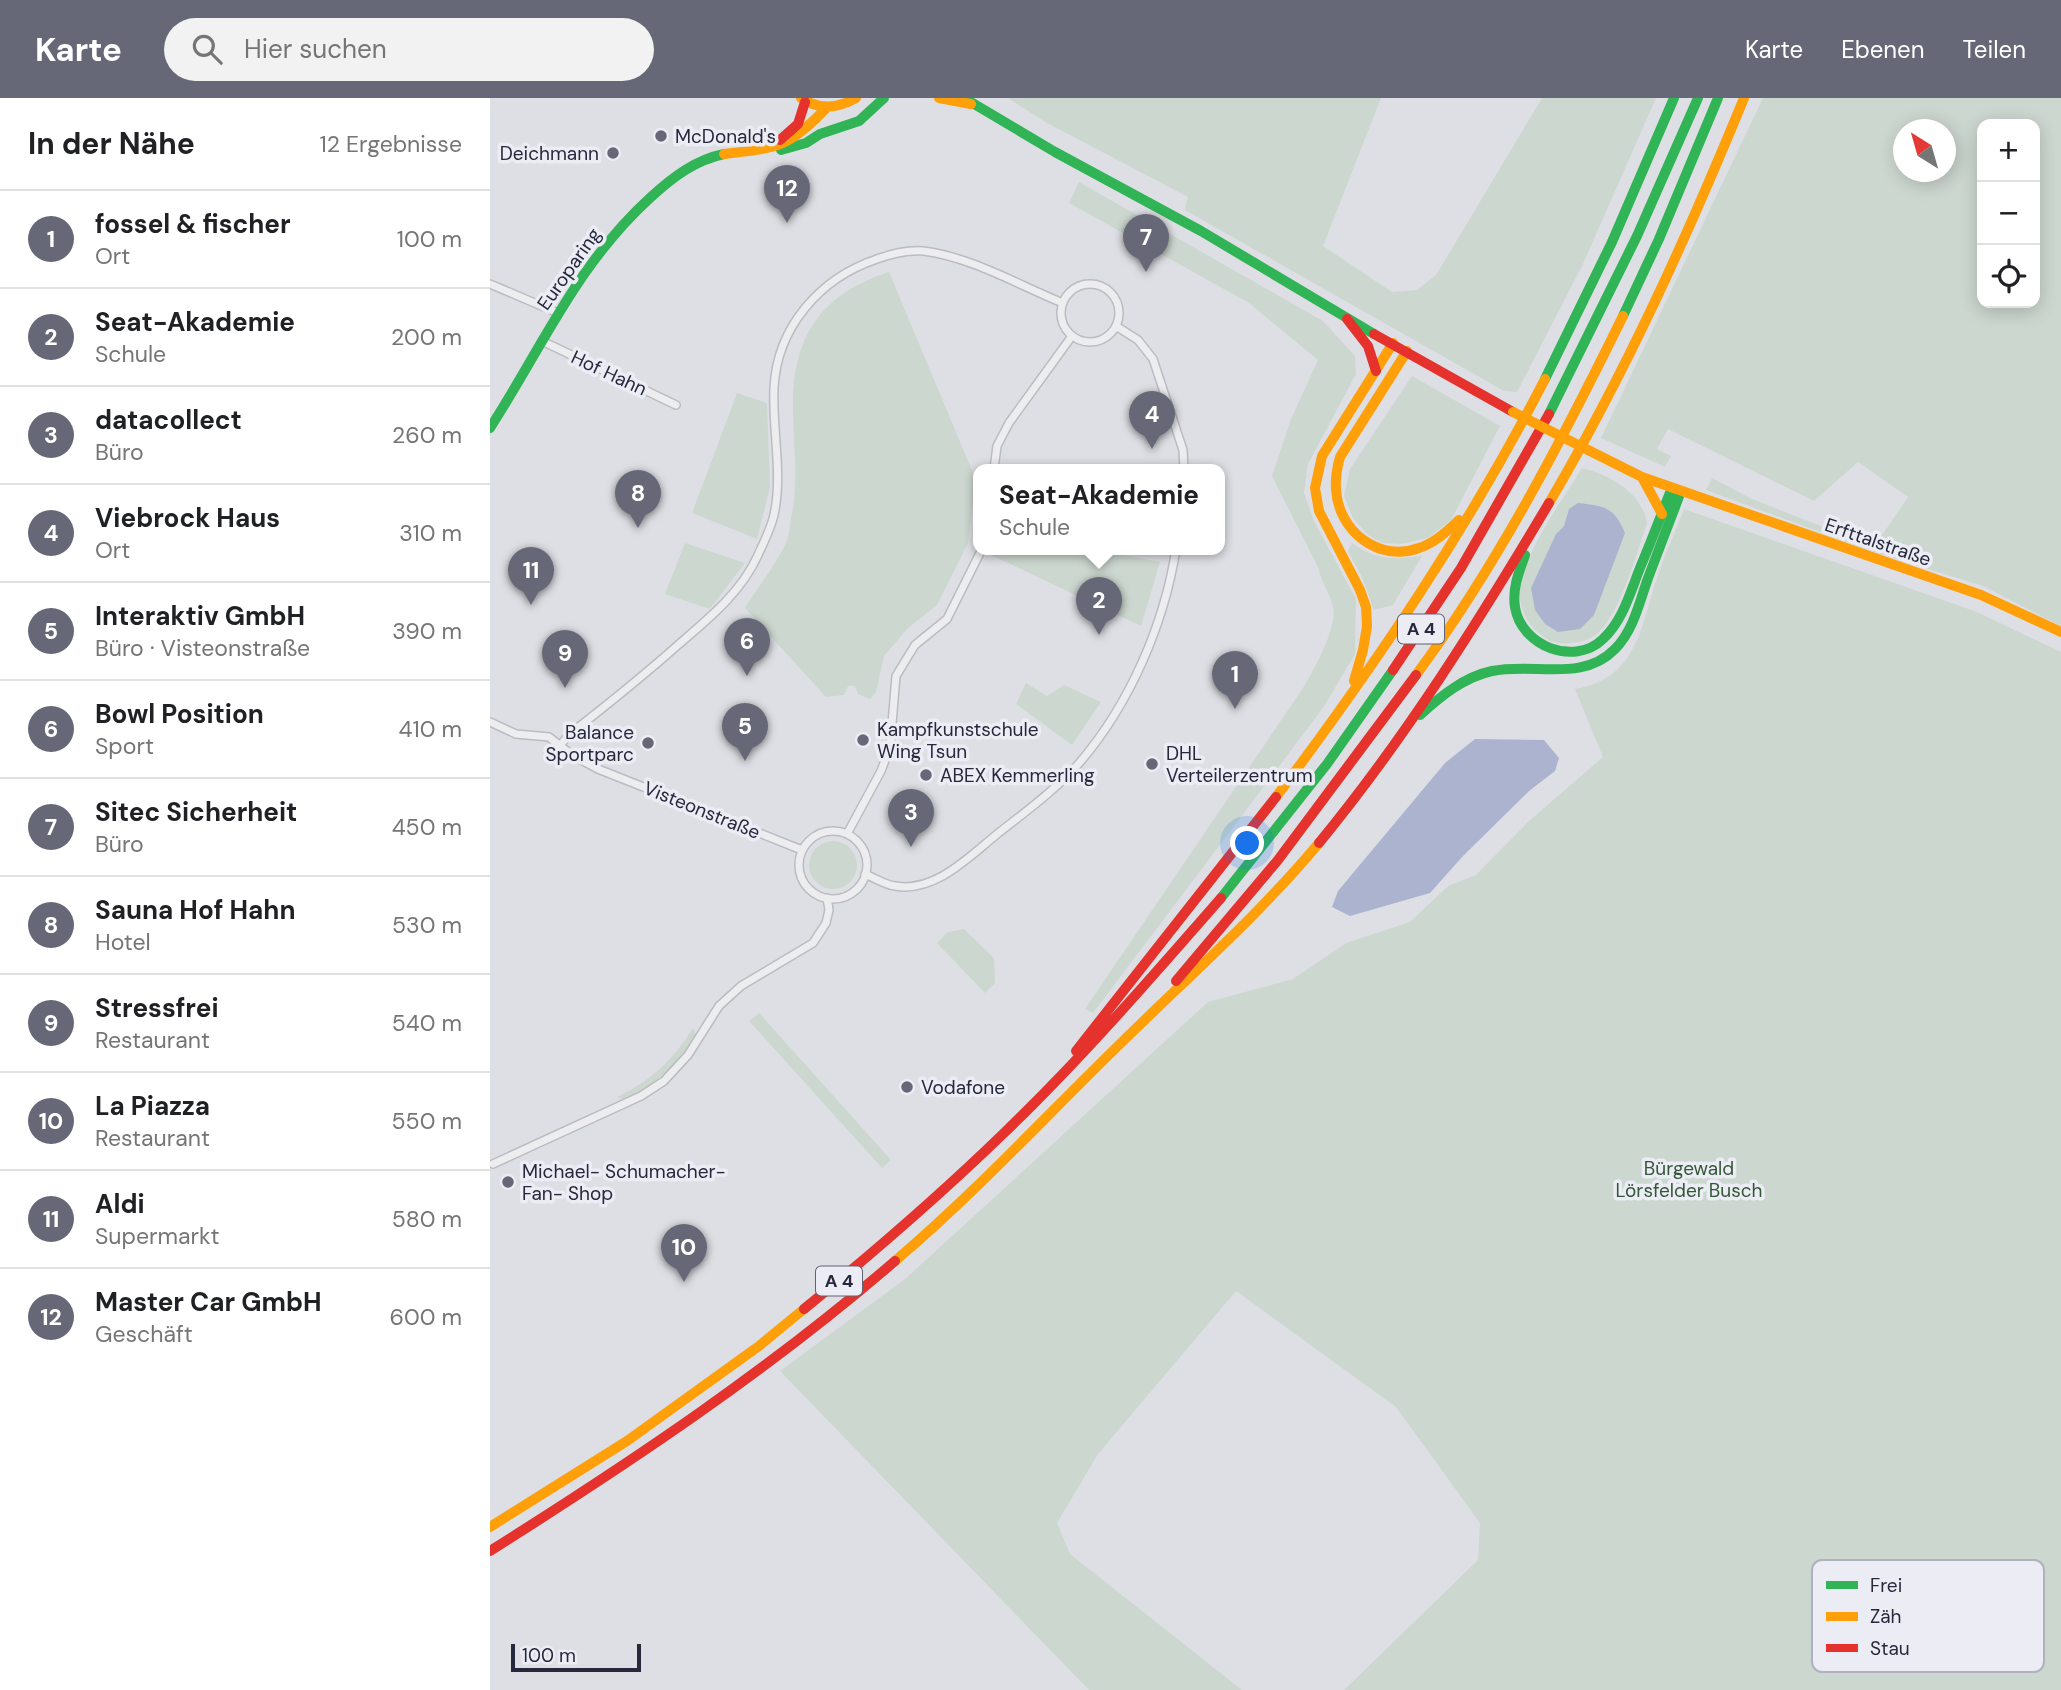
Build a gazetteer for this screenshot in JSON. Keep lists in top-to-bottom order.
{
  "streets": {
    "main road": ["Europaring", "Erfttalstraße", "A 4"],
    "street": ["Hof Hahn", "Visteonstraße"]
  },
  "crossings": [
    ["Europaring", "Hof Hahn"]
  ],
  "parks": ["Bürgewald Lörsfelder Busch"],
  "places": [
    "McDonald's",
    "Deichmann",
    "Kampfkunstschule Wing Tsun",
    "Balance Sportparc",
    "DHL Verteilerzentrum",
    "ABEX Kemmerling",
    "Vodafone",
    "Michael- Schumacher- Fan- Shop"
  ],
  "legend": ["Frei", "Zäh", "Stau"],
  "scale_bar": "100 m",
  "north": "top left",
  "page": {
    "header": "Karte",
    "search": "Hier suchen",
    "nav": ["Karte", "Ebenen", "Teilen"],
    "heading": ["In der Nähe", "12 Ergebnisse"],
    "map_buttons": ["+", "−"],
    "pins": [
      "12",
      "7",
      "4",
      "8",
      "11",
      "2",
      "6",
      "9",
      "1",
      "5",
      "3",
      "10"
    ],
    "list": [
      {
        "mark": "1",
        "name": "fossel & fischer",
        "note": "Ort",
        "value": "100 m"
      },
      {
        "mark": "2",
        "name": "Seat-Akademie",
        "note": "Schule",
        "value": "200 m"
      },
      {
        "mark": "3",
        "name": "datacollect",
        "note": "Büro",
        "value": "260 m"
      },
      {
        "mark": "4",
        "name": "Viebrock Haus",
        "note": "Ort",
        "value": "310 m"
      },
      {
        "mark": "5",
        "name": "Interaktiv GmbH",
        "note": "Büro · Visteonstraße",
        "value": "390 m"
      },
      {
        "mark": "6",
        "name": "Bowl Position",
        "note": "Sport",
        "value": "410 m"
      },
      {
        "mark": "7",
        "name": "Sitec Sicherheit",
        "note": "Büro",
        "value": "450 m"
      },
      {
        "mark": "8",
        "name": "Sauna Hof Hahn",
        "note": "Hotel",
        "value": "530 m"
      },
      {
        "mark": "9",
        "name": "Stressfrei",
        "note": "Restaurant",
        "value": "540 m"
      },
      {
        "mark": "10",
        "name": "La Piazza",
        "note": "Restaurant",
        "value": "550 m"
      },
      {
        "mark": "11",
        "name": "Aldi",
        "note": "Supermarkt",
        "value": "580 m"
      },
      {
        "mark": "12",
        "name": "Master Car GmbH",
        "note": "Geschäft",
        "value": "600 m"
      }
    ],
    "popup": ["Seat-Akademie", "Schule"],
    "scale": "100 m"
  }
}
